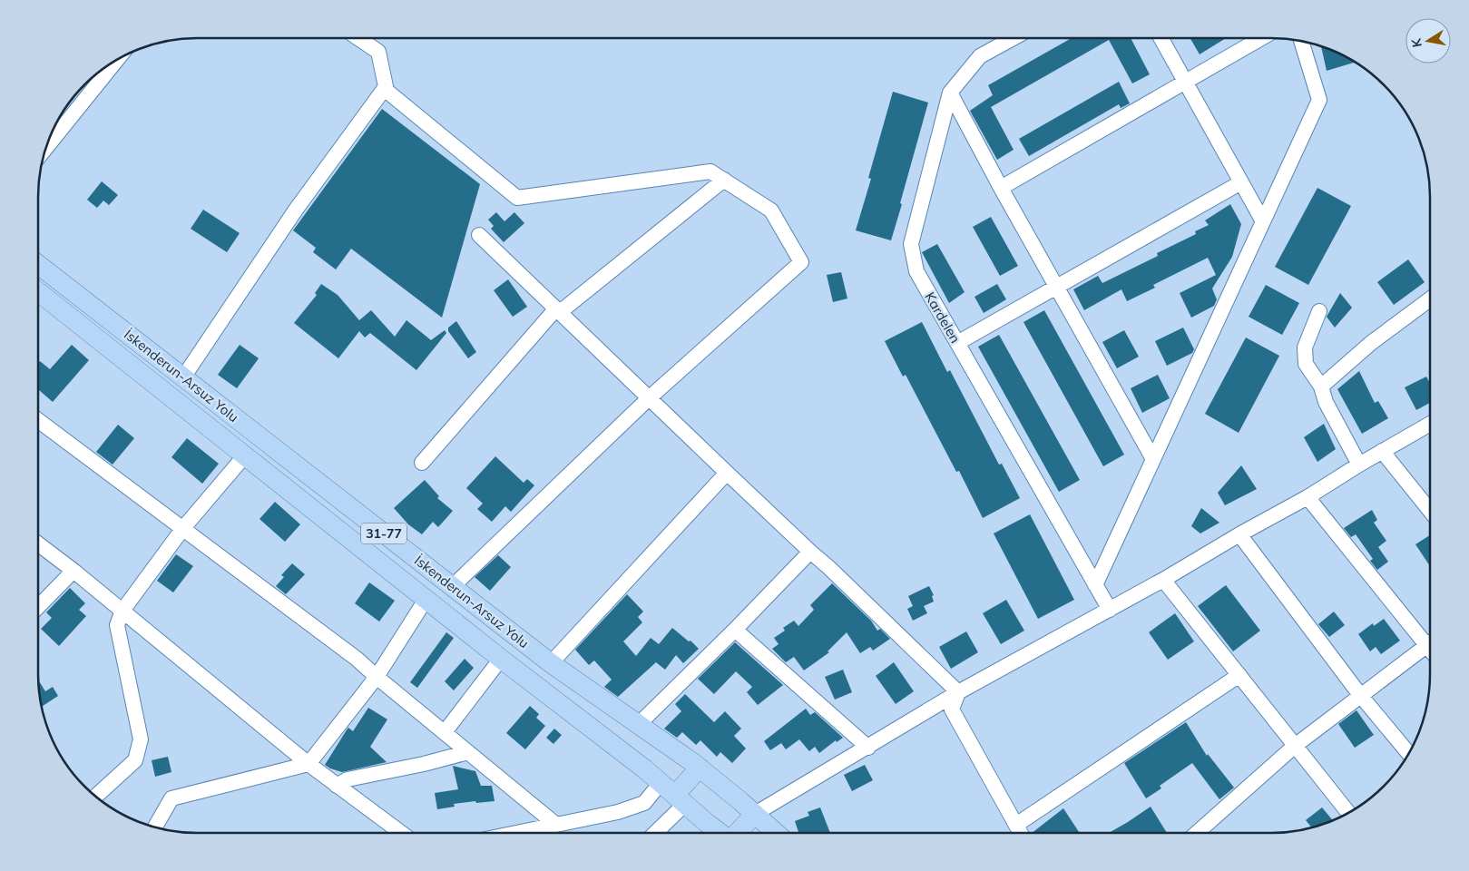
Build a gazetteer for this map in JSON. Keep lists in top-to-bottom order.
{
  "streets": {
    "main road": ["İskenderun-Arsuz Yolu", "31-77"],
    "street": ["Kardelen"]
  },
  "north": "left"
}
